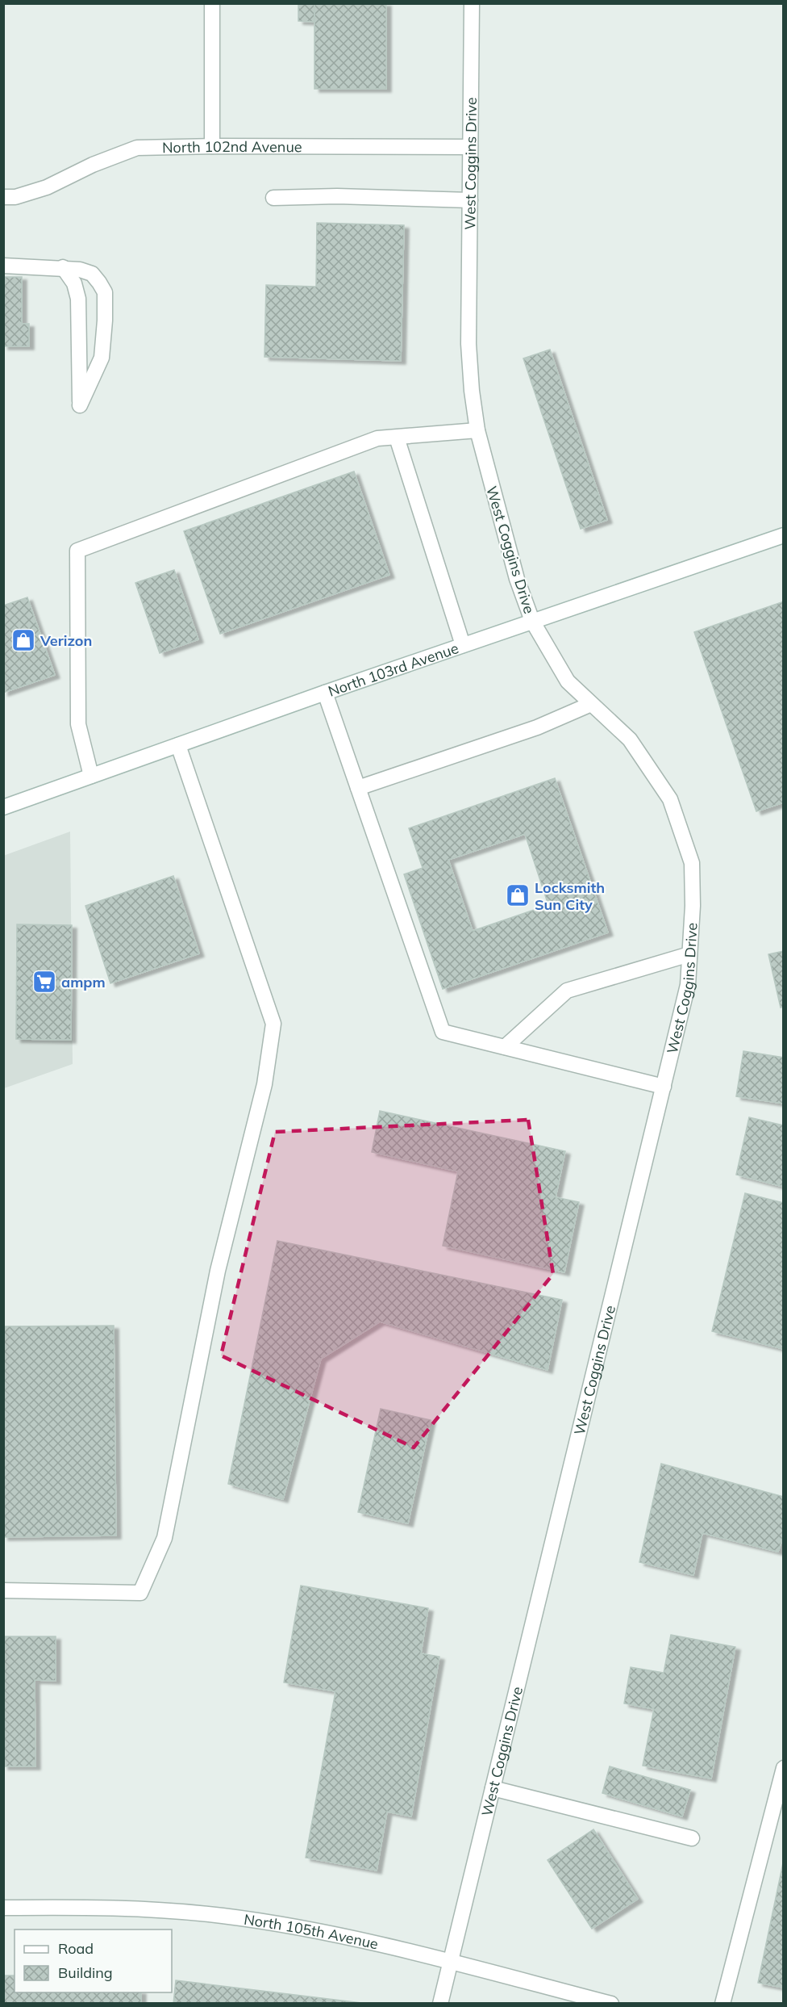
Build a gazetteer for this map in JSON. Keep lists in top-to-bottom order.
{
  "streets": {
    "street": [
      "North 102nd Avenue",
      "West Coggins Drive",
      "North 103rd Avenue",
      "North 105th Avenue"
    ]
  },
  "crossings": [
    ["North 102nd Avenue", "West Coggins Drive"],
    ["West Coggins Drive", "North 103rd Avenue"],
    ["West Coggins Drive", "North 105th Avenue"]
  ],
  "places": {
    "shop": ["Verizon", "Locksmith Sun City"],
    "supermarket": ["ampm"]
  },
  "legend": ["Road", "Building"]
}
